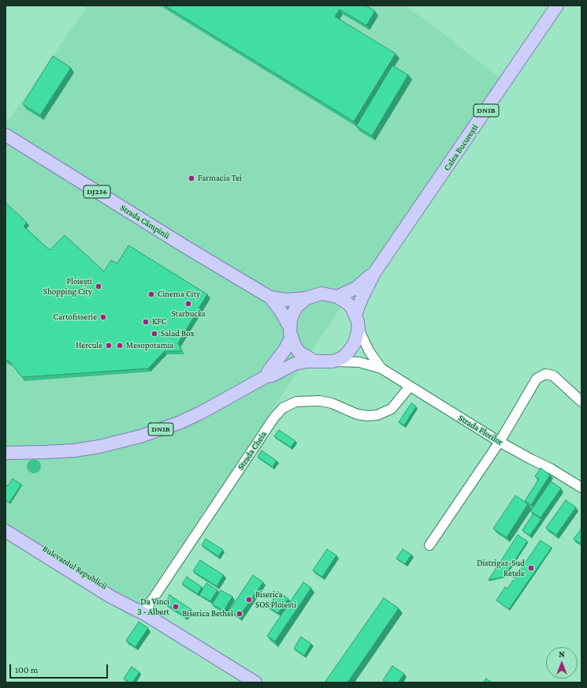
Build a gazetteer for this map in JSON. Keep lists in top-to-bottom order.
{
  "streets": {
    "main road": [
      "DN1B",
      "Calea București",
      "DJ236",
      "Strada Câmpinii",
      "Bulevardul Republicii"
    ],
    "street": ["Strada Florilor", "Strada Cheia"]
  },
  "crossings": [
    ["DN1B", "Calea București"],
    ["DN1B", "DJ236"],
    ["DJ236", "Strada Câmpinii"],
    ["Strada Florilor", "Strada Cheia"],
    ["Strada Cheia", "Bulevardul Republicii"]
  ],
  "places": [
    "Farmacia Tei",
    "Ploiești Shopping City",
    "Cinema City",
    "Starbucks",
    "Cartofisserie",
    "KFC",
    "Salad Box",
    "Hercule",
    "Mesopotamia",
    "Distrigaz-Sud Rețele",
    "Biserica SOS Ploiesti",
    "Da Vinci 3 - Albert",
    "Biserica Bethel"
  ],
  "scale_bar": "100 m",
  "north": "top"
}
